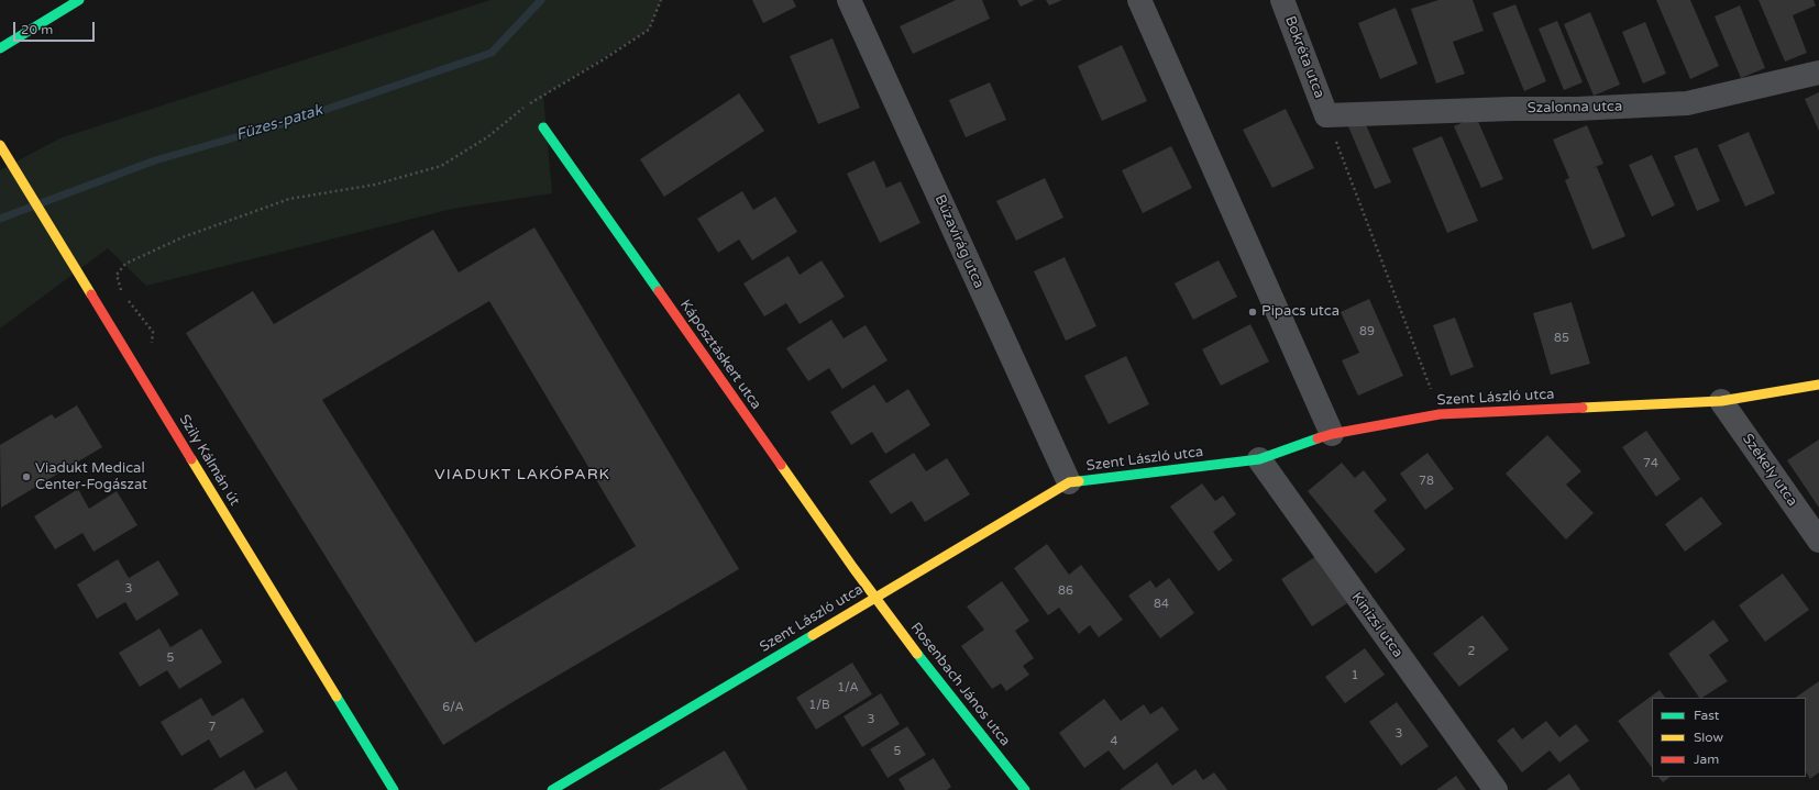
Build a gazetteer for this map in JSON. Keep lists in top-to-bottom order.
{
  "streets": {
    "street": [
      "Bokréta utca",
      "Szalonna utca",
      "Búzavirág utca",
      "Káposztáskert utca",
      "Szent László utca",
      "Szily Kálmán út",
      "Székely utca",
      "Kinizsi utca",
      "Rosenbach János utca"
    ]
  },
  "crossings": [
    ["Bokréta utca", "Szalonna utca"],
    ["Búzavirág utca", "Szent László utca"],
    ["Káposztáskert utca", "Szent László utca"],
    ["Káposztáskert utca", "Rosenbach János utca"],
    ["Szent László utca", "Székely utca"],
    ["Szent László utca", "Kinizsi utca"],
    ["Szent László utca", "Rosenbach János utca"]
  ],
  "districts": ["VIADUKT LAKÓPARK"],
  "water": ["Füzes-patak"],
  "places": ["Pipacs utca", "Viadukt Medical Center-Fogászat"],
  "house_numbers": [
    "89",
    "85",
    "74",
    "78",
    "3",
    "86",
    "84",
    "2",
    "5",
    "1",
    "1/A",
    "1/B",
    "6/A",
    "3",
    "7",
    "3",
    "4",
    "5"
  ],
  "legend": ["Fast", "Slow", "Jam"],
  "scale_bar": "20 m"
}
